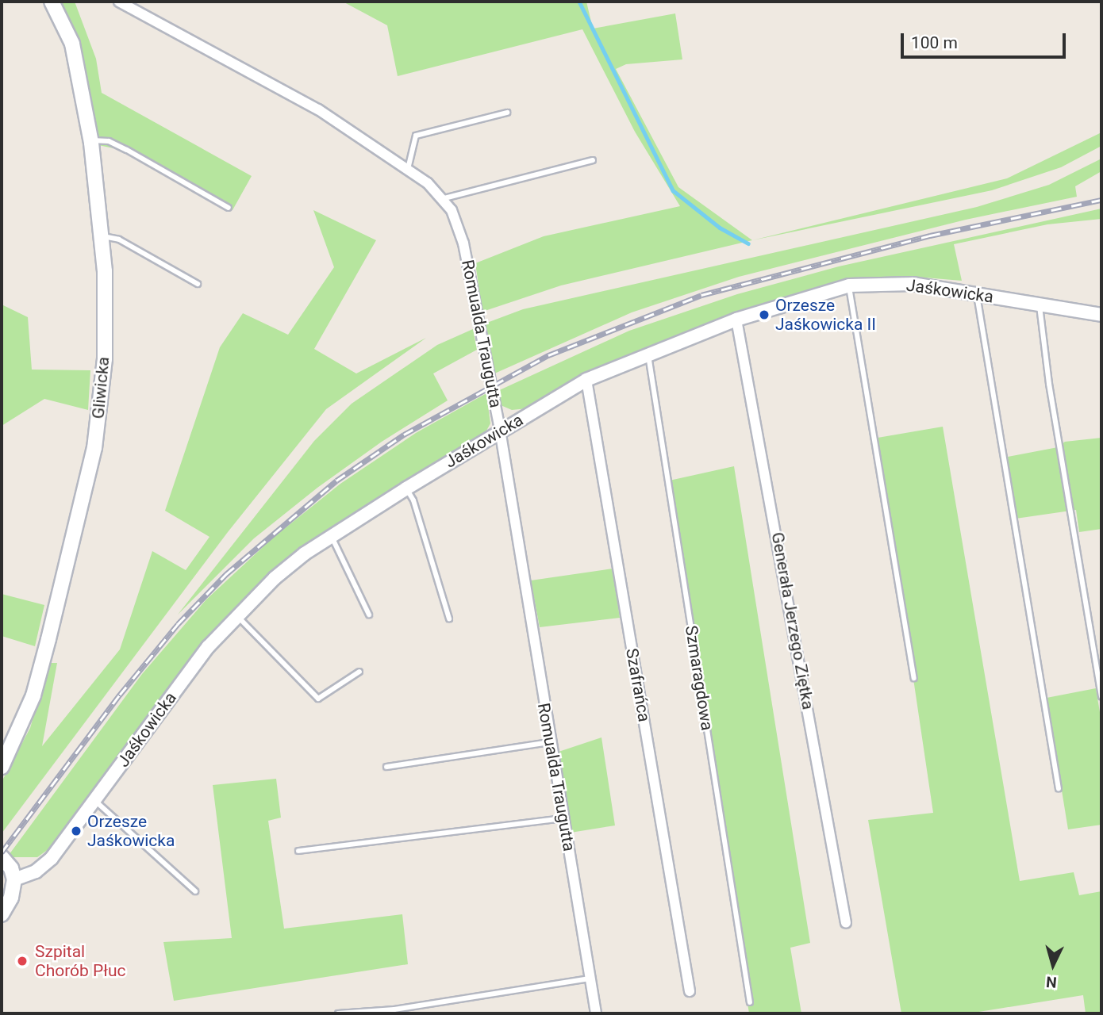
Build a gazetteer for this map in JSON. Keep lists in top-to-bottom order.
{
  "streets": {
    "main road": ["Gliwicka"],
    "street": [
      "Jaśkowicka",
      "Romualda Traugutta",
      "Generała Jerzego Ziętka",
      "Szafrańca"
    ],
    "lane": ["Szmaragdowa"]
  },
  "crossings": [
    ["Jaśkowicka", "Romualda Traugutta"],
    ["Jaśkowicka", "Generała Jerzego Ziętka"],
    ["Jaśkowicka", "Szmaragdowa"],
    ["Jaśkowicka", "Szafrańca"]
  ],
  "places": ["Orzesze Jaśkowicka II", "Orzesze Jaśkowicka", "Szpital Chorób Płuc"],
  "scale_bar": "100 m",
  "north": "bottom"
}
